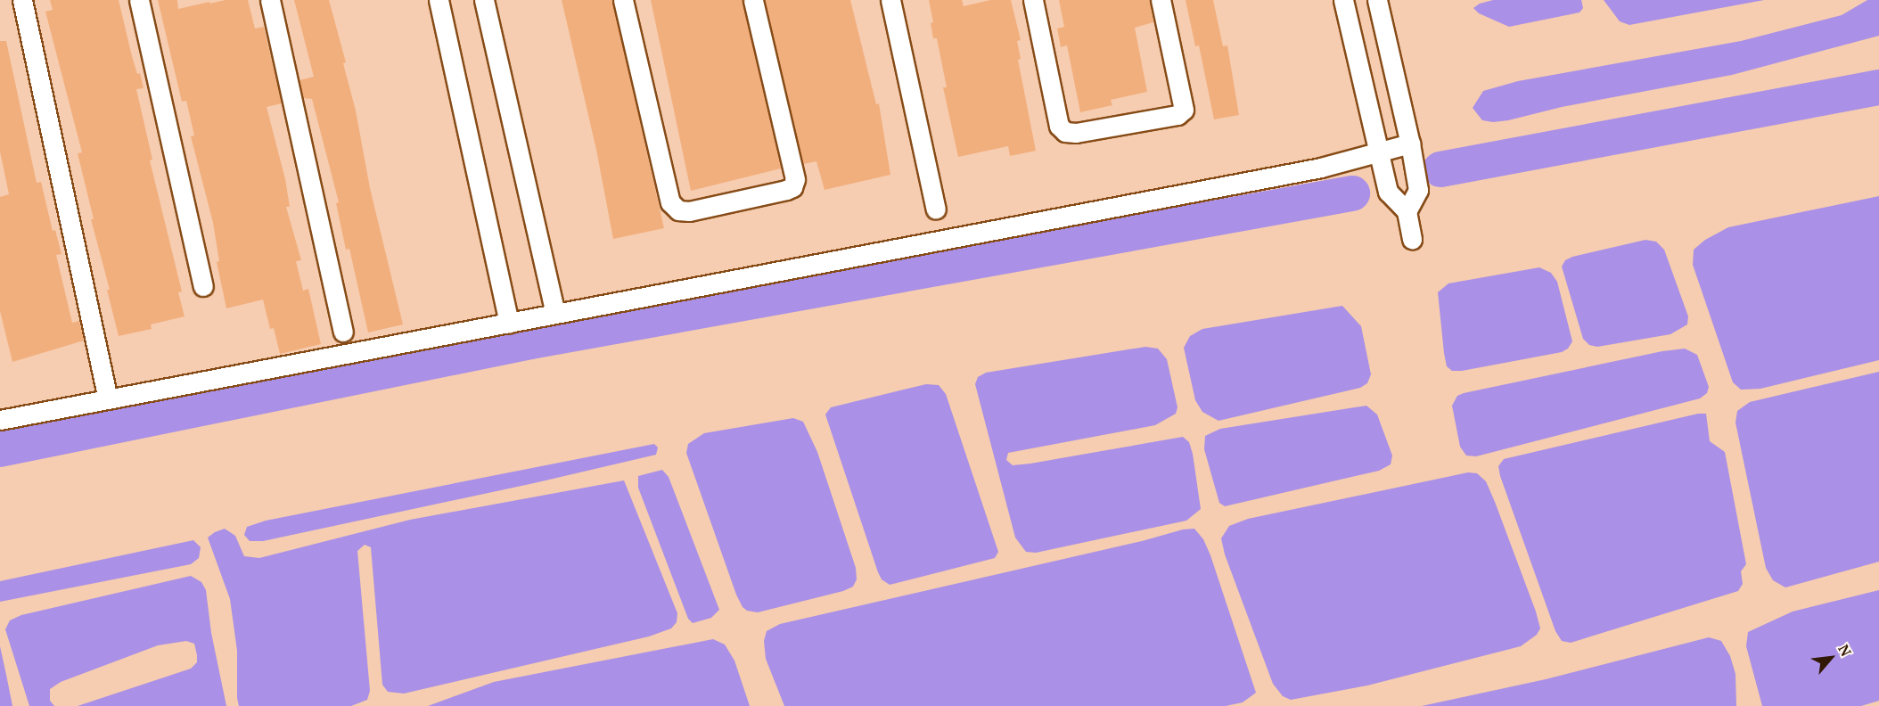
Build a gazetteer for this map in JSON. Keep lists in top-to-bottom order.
{
  "north": "top right"
}
